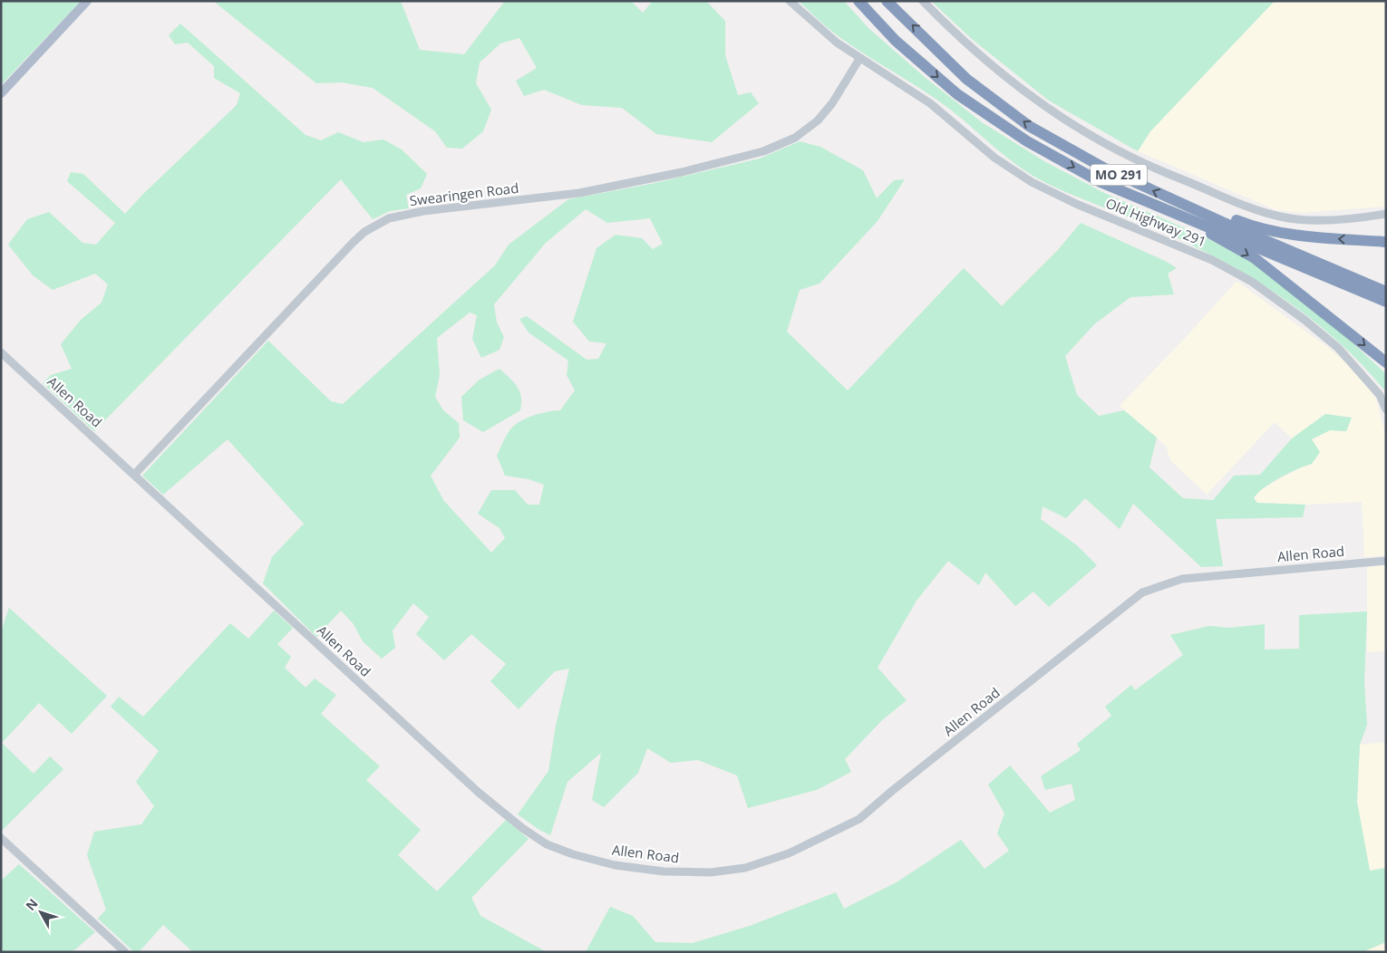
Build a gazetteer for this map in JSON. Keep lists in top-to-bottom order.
{
  "streets": {
    "highway": ["MO 291"],
    "street": ["Swearingen Road", "Old Highway 291", "Allen Road"]
  },
  "crossings": [
    ["Swearingen Road", "Old Highway 291"],
    ["Swearingen Road", "Allen Road"]
  ],
  "north": "top left"
}
